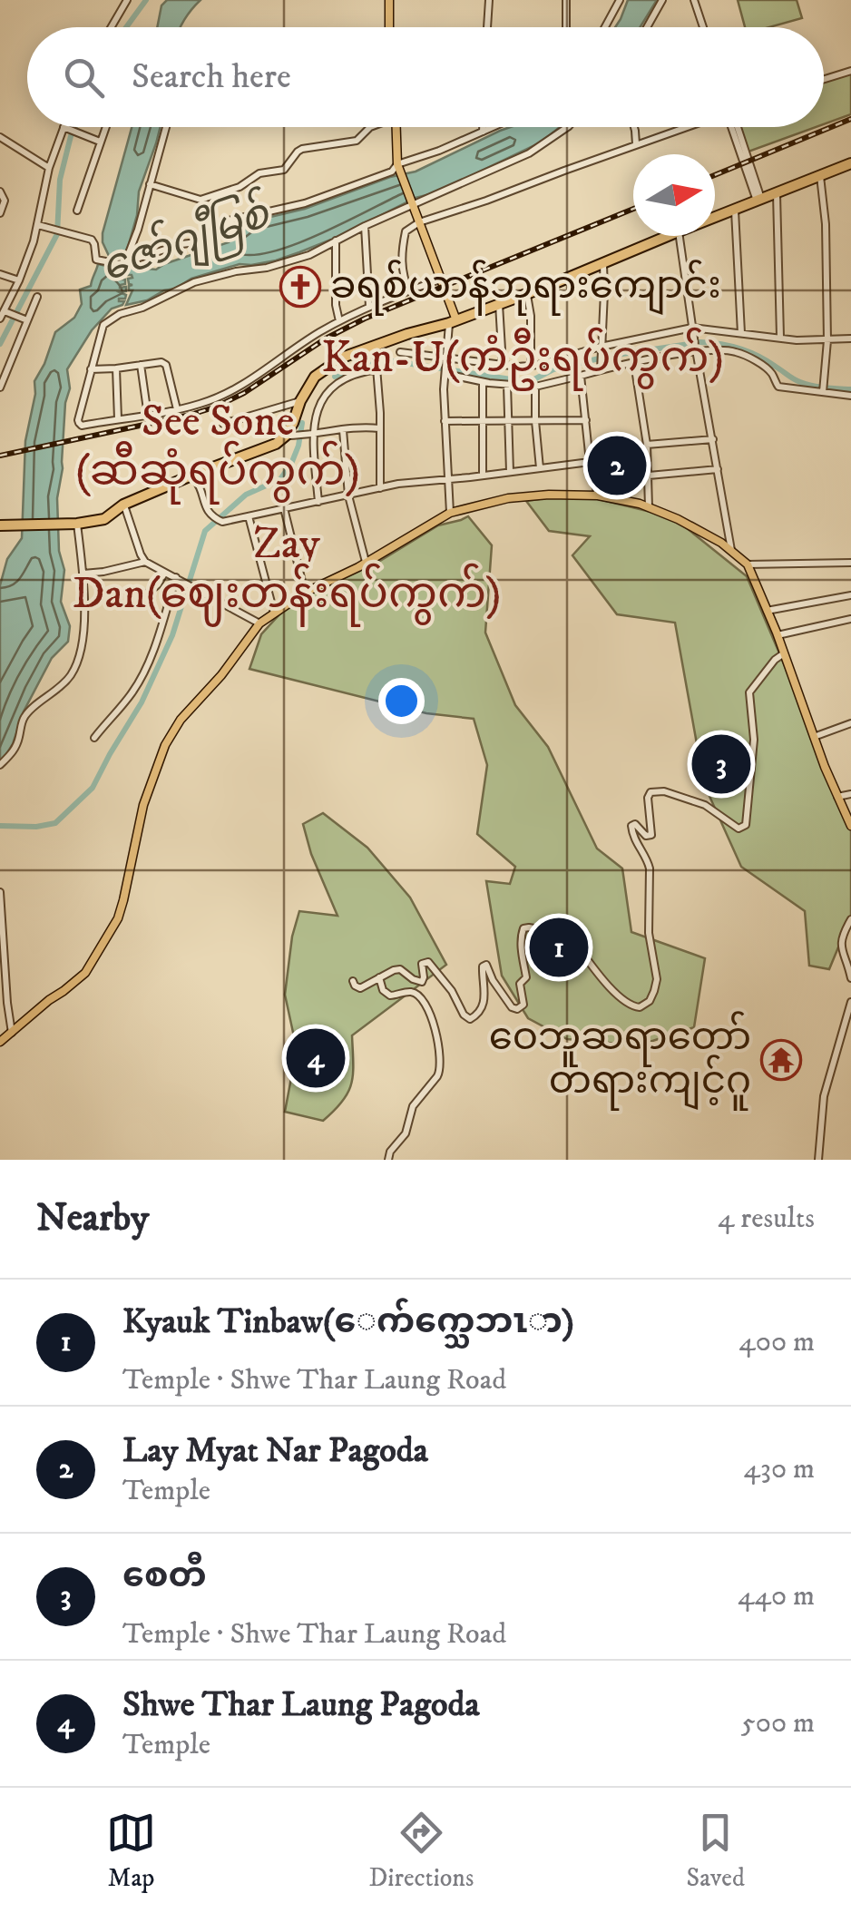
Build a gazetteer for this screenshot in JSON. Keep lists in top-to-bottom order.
{
  "districts": ["Kan-U(ကံဦးရပ်ကွက်)", "See Sone (ဆီဆုံရပ်ကွက်)", "Zay Dan(ဈေးတန်းရပ်ကွက်)"],
  "water": ["ဇော်ဂျီမြစ်"],
  "places": {
    "church": ["ခရစ်ယာန်ဘုရားကျောင်း"],
    "temple": ["ဝေဘူဆရာတော် တရားကျင့်ဂူ"]
  },
  "north": "right",
  "page": {
    "search": "Search here",
    "pins": [
      "2",
      "3",
      "1",
      "4"
    ],
    "heading": ["Nearby", "4 results"],
    "list": [
      {
        "mark": "1",
        "name": "Kyauk Tinbaw(ေက်က္သေဘၤာ)",
        "note": "Temple · Shwe Thar Laung Road",
        "value": "400 m"
      },
      {
        "mark": "2",
        "name": "Lay Myat Nar Pagoda",
        "note": "Temple",
        "value": "430 m"
      },
      {
        "mark": "3",
        "name": "စေတီ",
        "note": "Temple · Shwe Thar Laung Road",
        "value": "440 m"
      },
      {
        "mark": "4",
        "name": "Shwe Thar Laung Pagoda",
        "note": "Temple",
        "value": "500 m"
      }
    ],
    "nav": ["Map", "Directions", "Saved"]
  }
}
